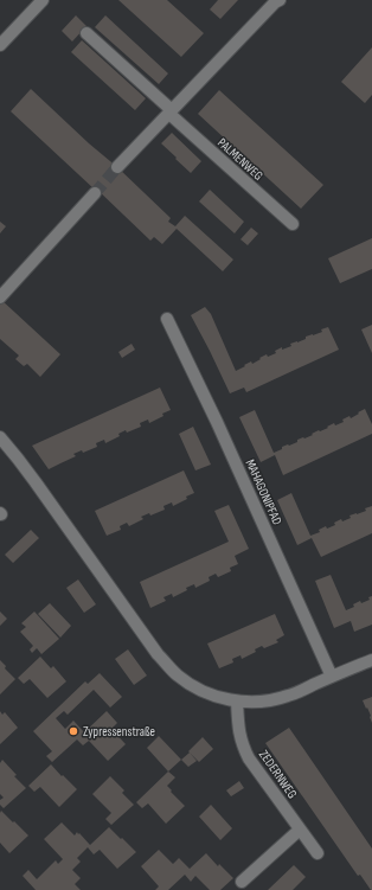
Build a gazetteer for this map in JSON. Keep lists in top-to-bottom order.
{
  "streets": {
    "street": ["PALMENWEG", "MAHAGONIPFAD", "ZEDERNWEG"]
  },
  "places": ["Zypressenstraße"]
}
